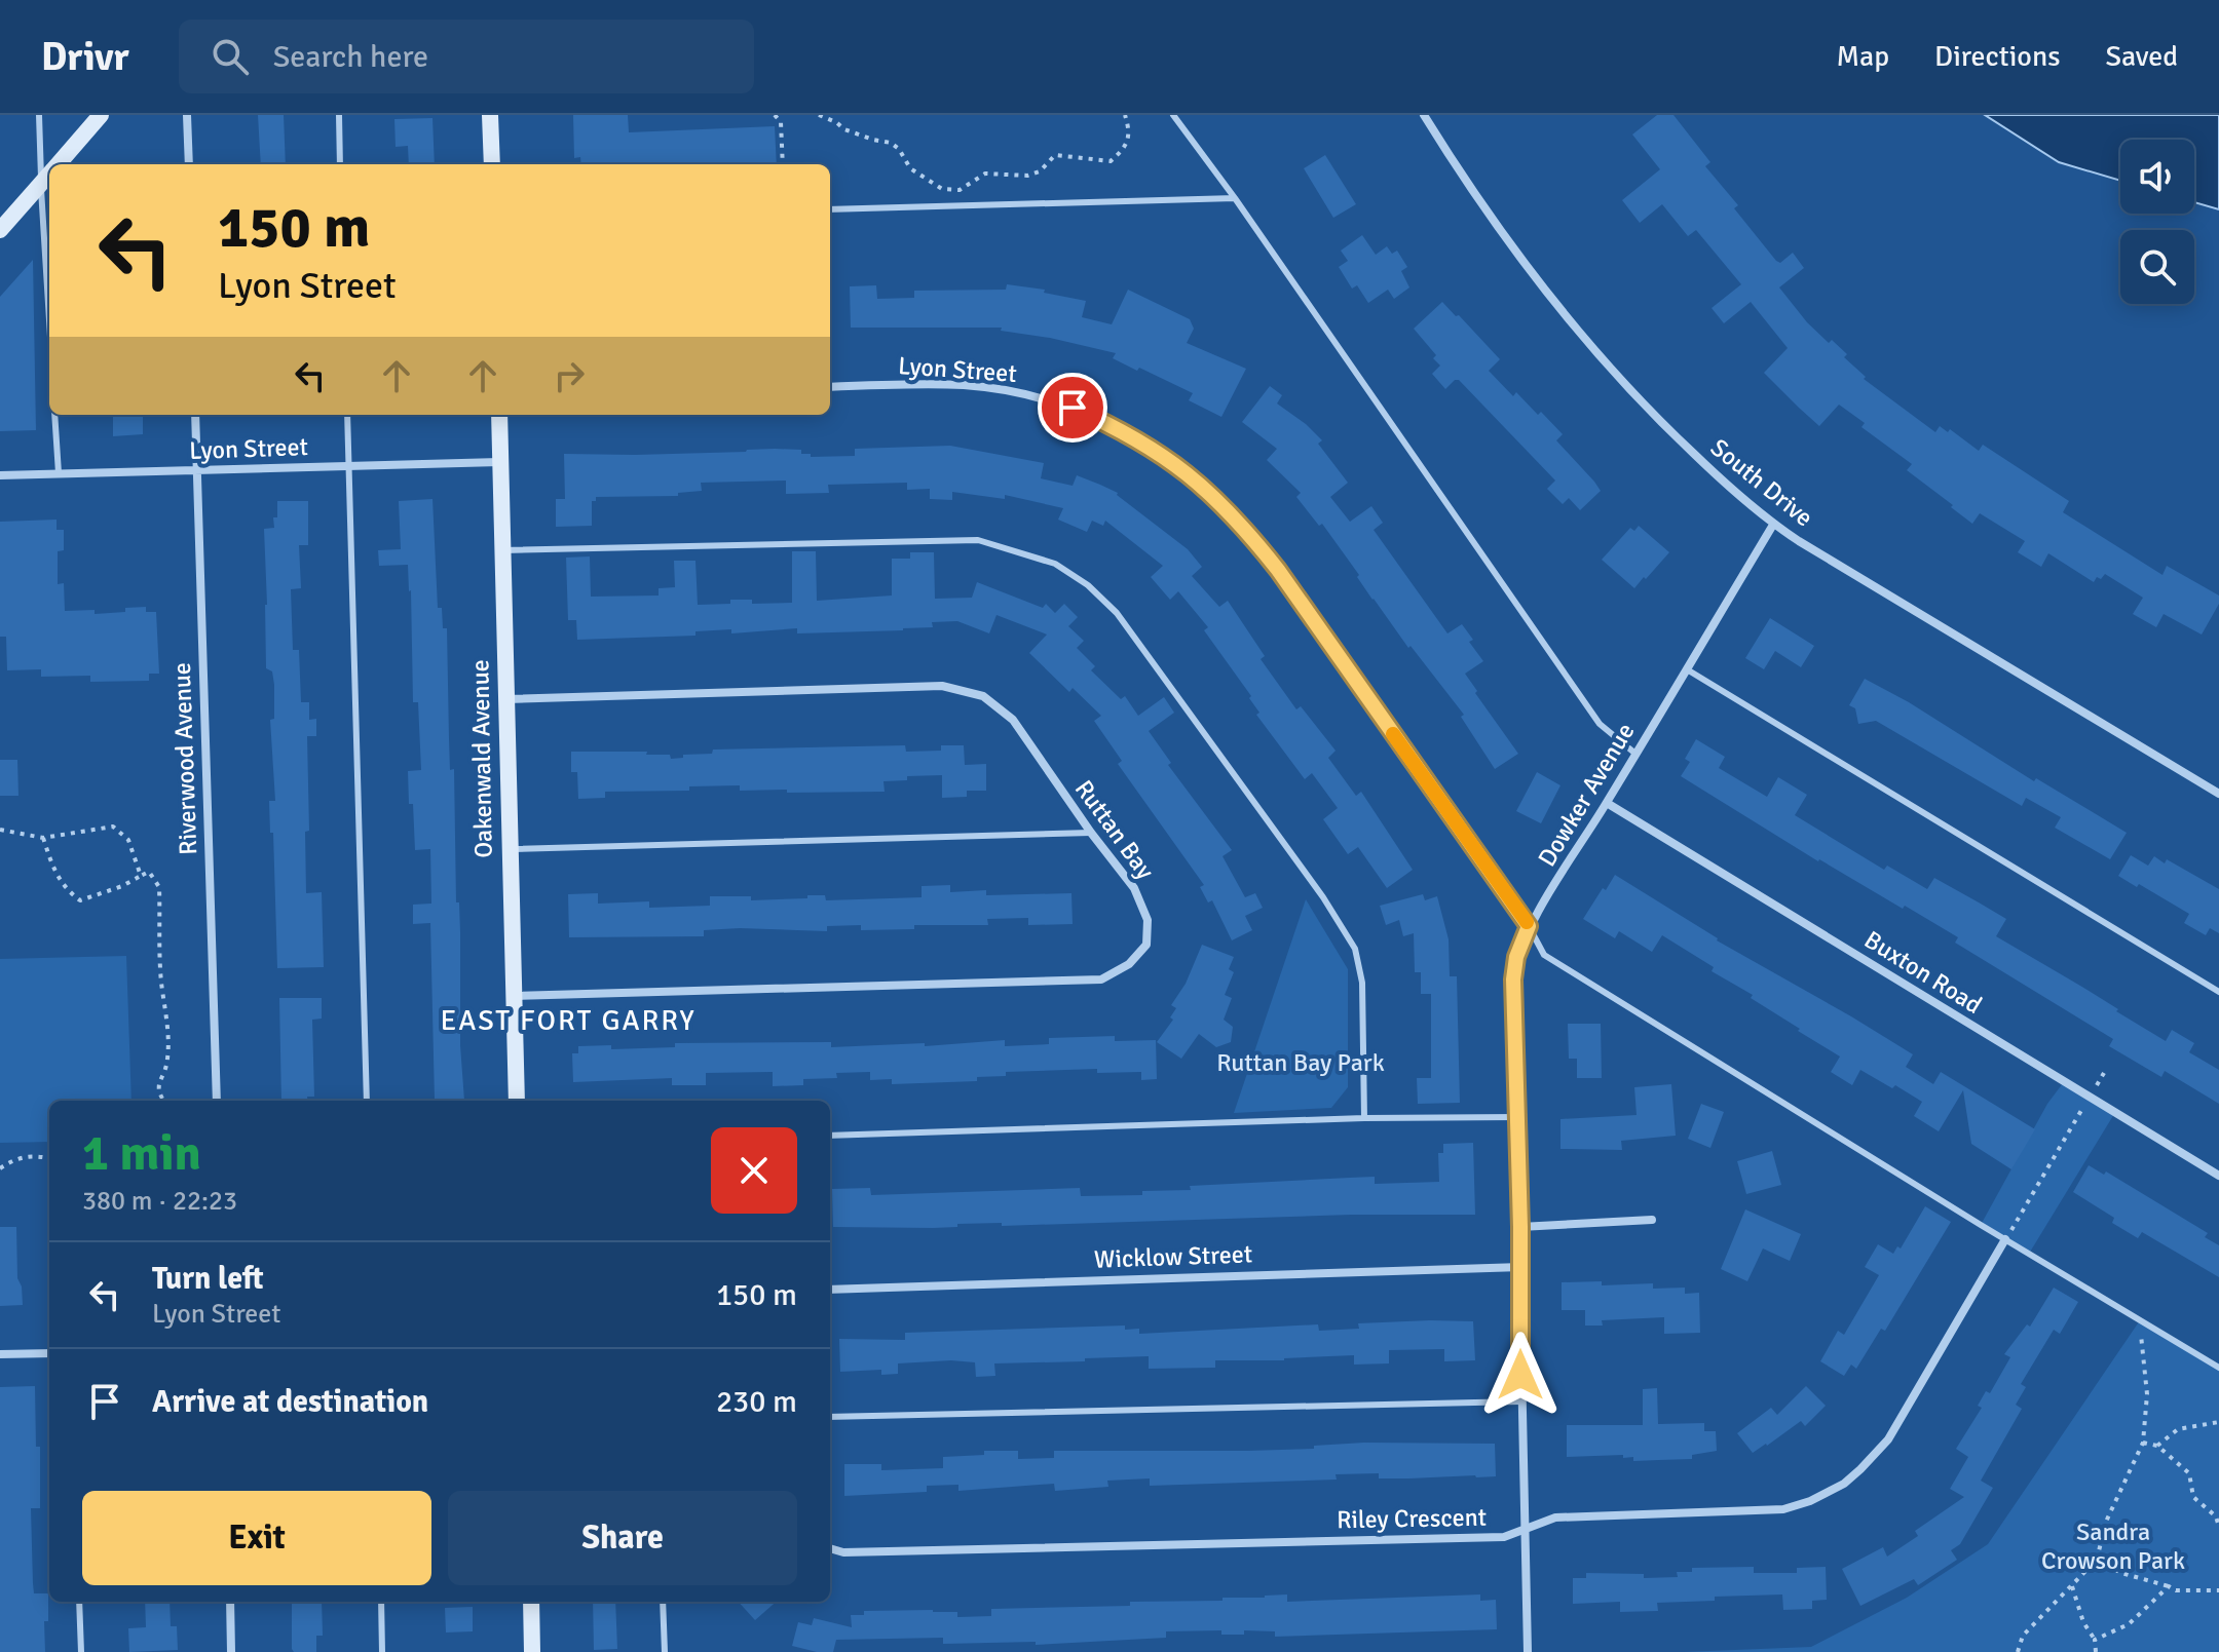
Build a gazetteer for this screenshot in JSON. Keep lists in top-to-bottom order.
{
  "streets": {
    "street": [
      "Lyon Street",
      "South Drive",
      "Riverwood Avenue",
      "Oakenwald Avenue",
      "Dowker Avenue",
      "Ruttan Bay",
      "Buxton Road",
      "Wicklow Street",
      "Riley Crescent"
    ]
  },
  "crossings": [
    ["Lyon Street", "Riverwood Avenue"],
    ["Lyon Street", "Oakenwald Avenue"],
    ["Lyon Street", "Dowker Avenue"],
    ["South Drive", "Dowker Avenue"],
    ["Oakenwald Avenue", "Ruttan Bay"],
    ["Dowker Avenue", "Buxton Road"],
    ["Dowker Avenue", "Wicklow Street"],
    ["Dowker Avenue", "Riley Crescent"]
  ],
  "districts": ["EAST FORT GARRY"],
  "parks": ["Ruttan Bay Park", "Sandra Crowson Park"],
  "page": {
    "header": "Drivr",
    "search": "Search here",
    "nav": ["Map", "Directions", "Saved"],
    "turn": ["150 m", "Lyon Street"],
    "heading": ["1 min", "380 m · 22:23"],
    "list": [
      {
        "name": "Turn left",
        "note": "Lyon Street",
        "value": "150 m"
      },
      {
        "name": "Arrive at destination",
        "value": "230 m"
      }
    ],
    "buttons": ["Exit", "Share"]
  }
}
